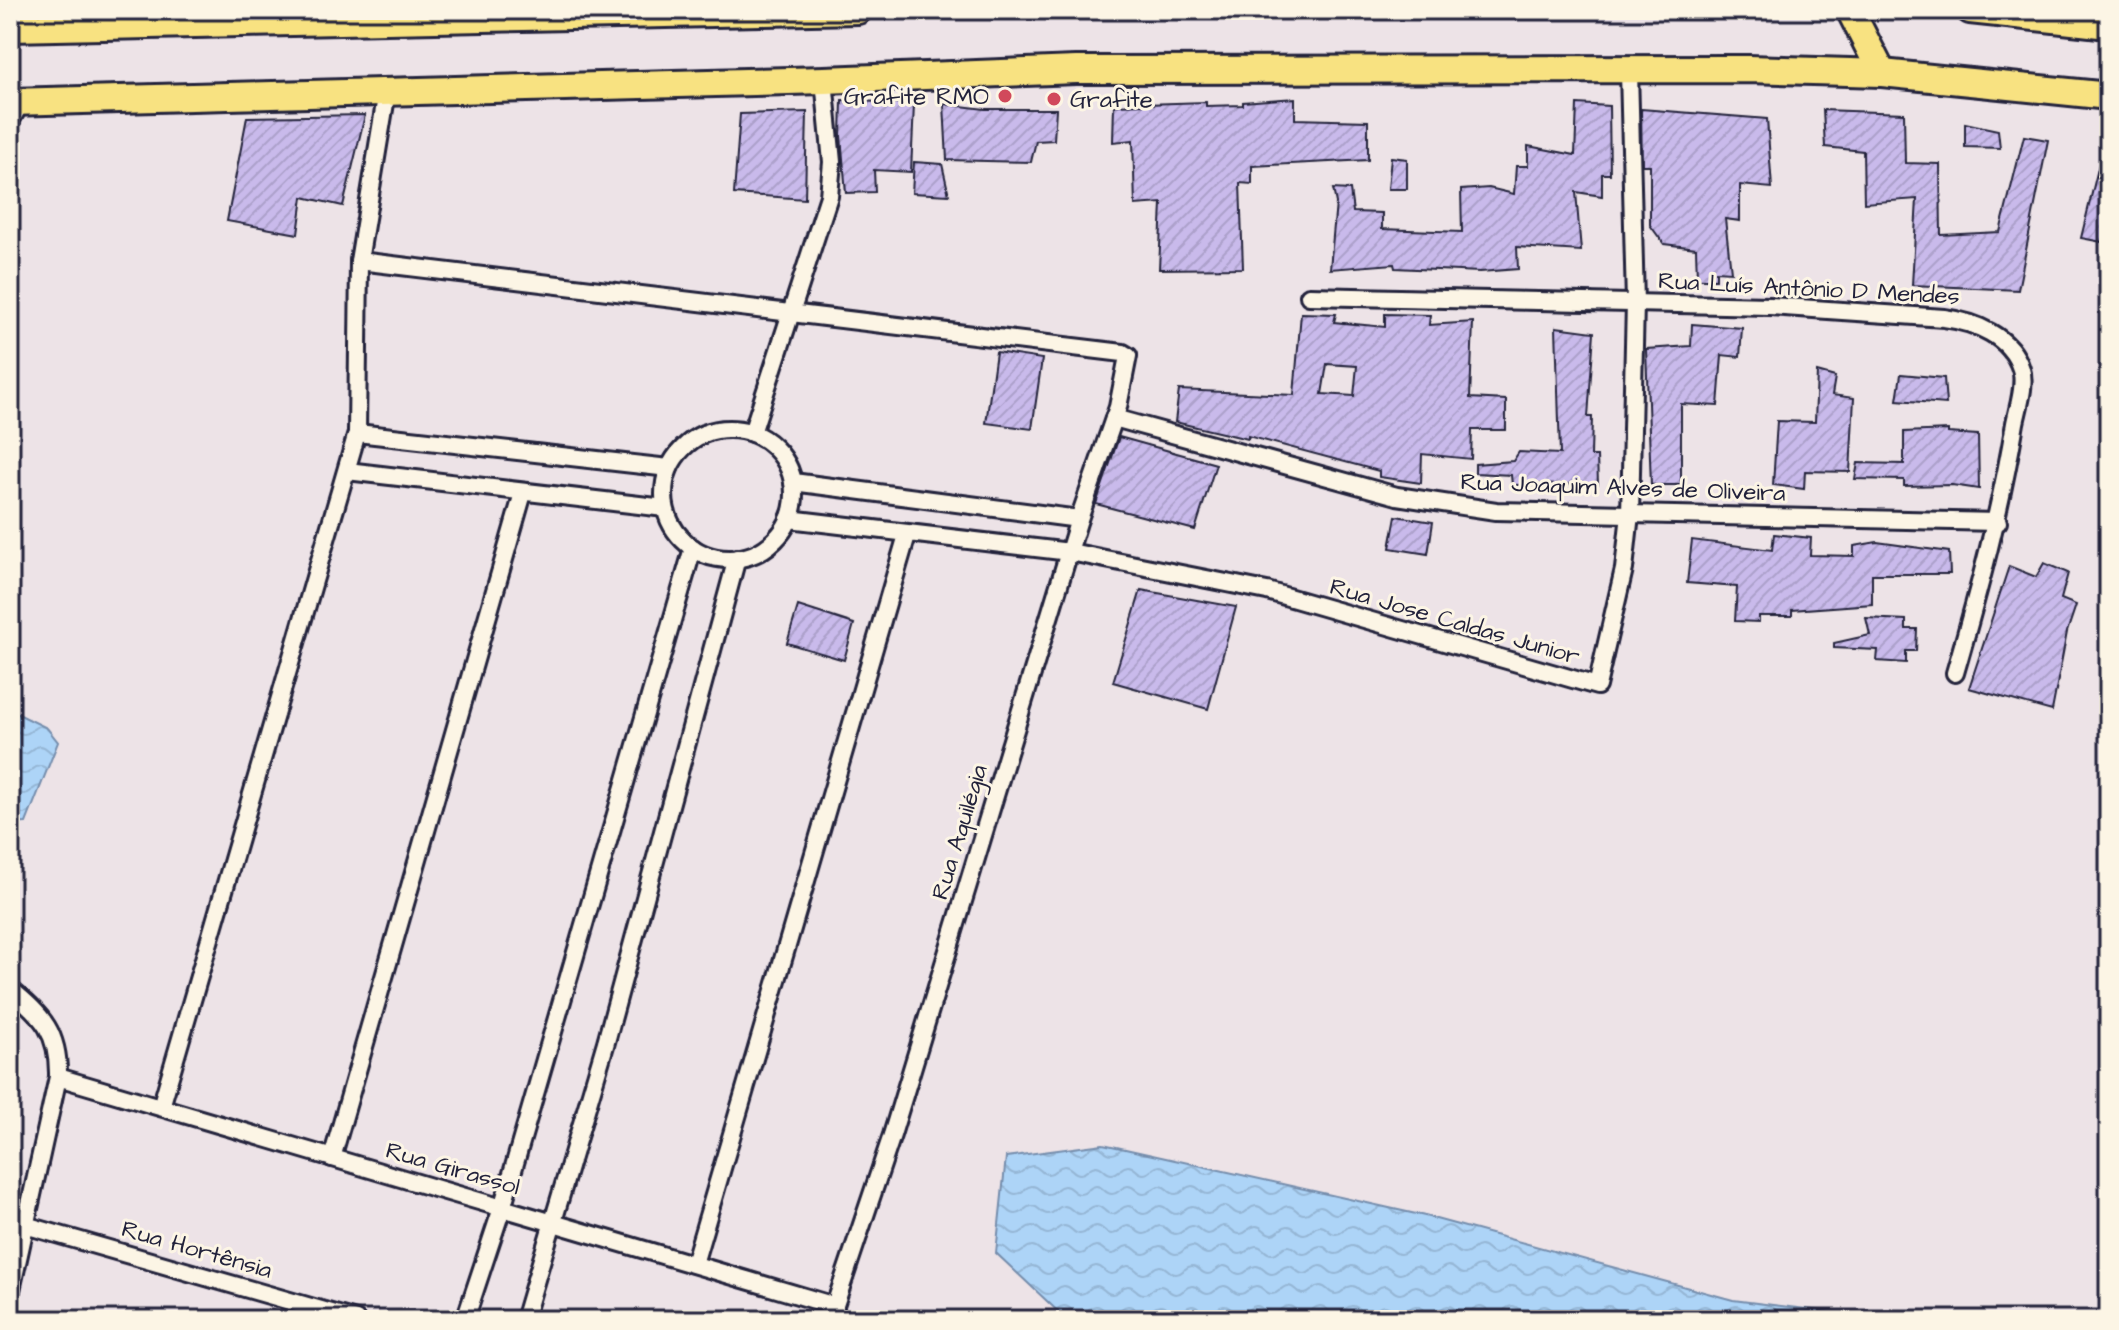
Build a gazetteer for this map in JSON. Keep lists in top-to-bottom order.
{
  "streets": {
    "street": [
      "Rua Luís Antônio D Mendes",
      "Rua Joaquim Alves de Oliveira",
      "Rua Jose Caldas Junior",
      "Rua Aquilégia",
      "Rua Girassol",
      "Rua Hortênsia"
    ]
  },
  "crossings": [
    ["Rua Luís Antônio D Mendes", "Rua Joaquim Alves de Oliveira"],
    ["Rua Luís Antônio D Mendes", "Rua Jose Caldas Junior"],
    ["Rua Joaquim Alves de Oliveira", "Rua Jose Caldas Junior"],
    ["Rua Joaquim Alves de Oliveira", "Rua Aquilégia"],
    ["Rua Jose Caldas Junior", "Rua Aquilégia"],
    ["Rua Aquilégia", "Rua Girassol"]
  ],
  "places": ["Grafite RMO", "Grafite"]
}
